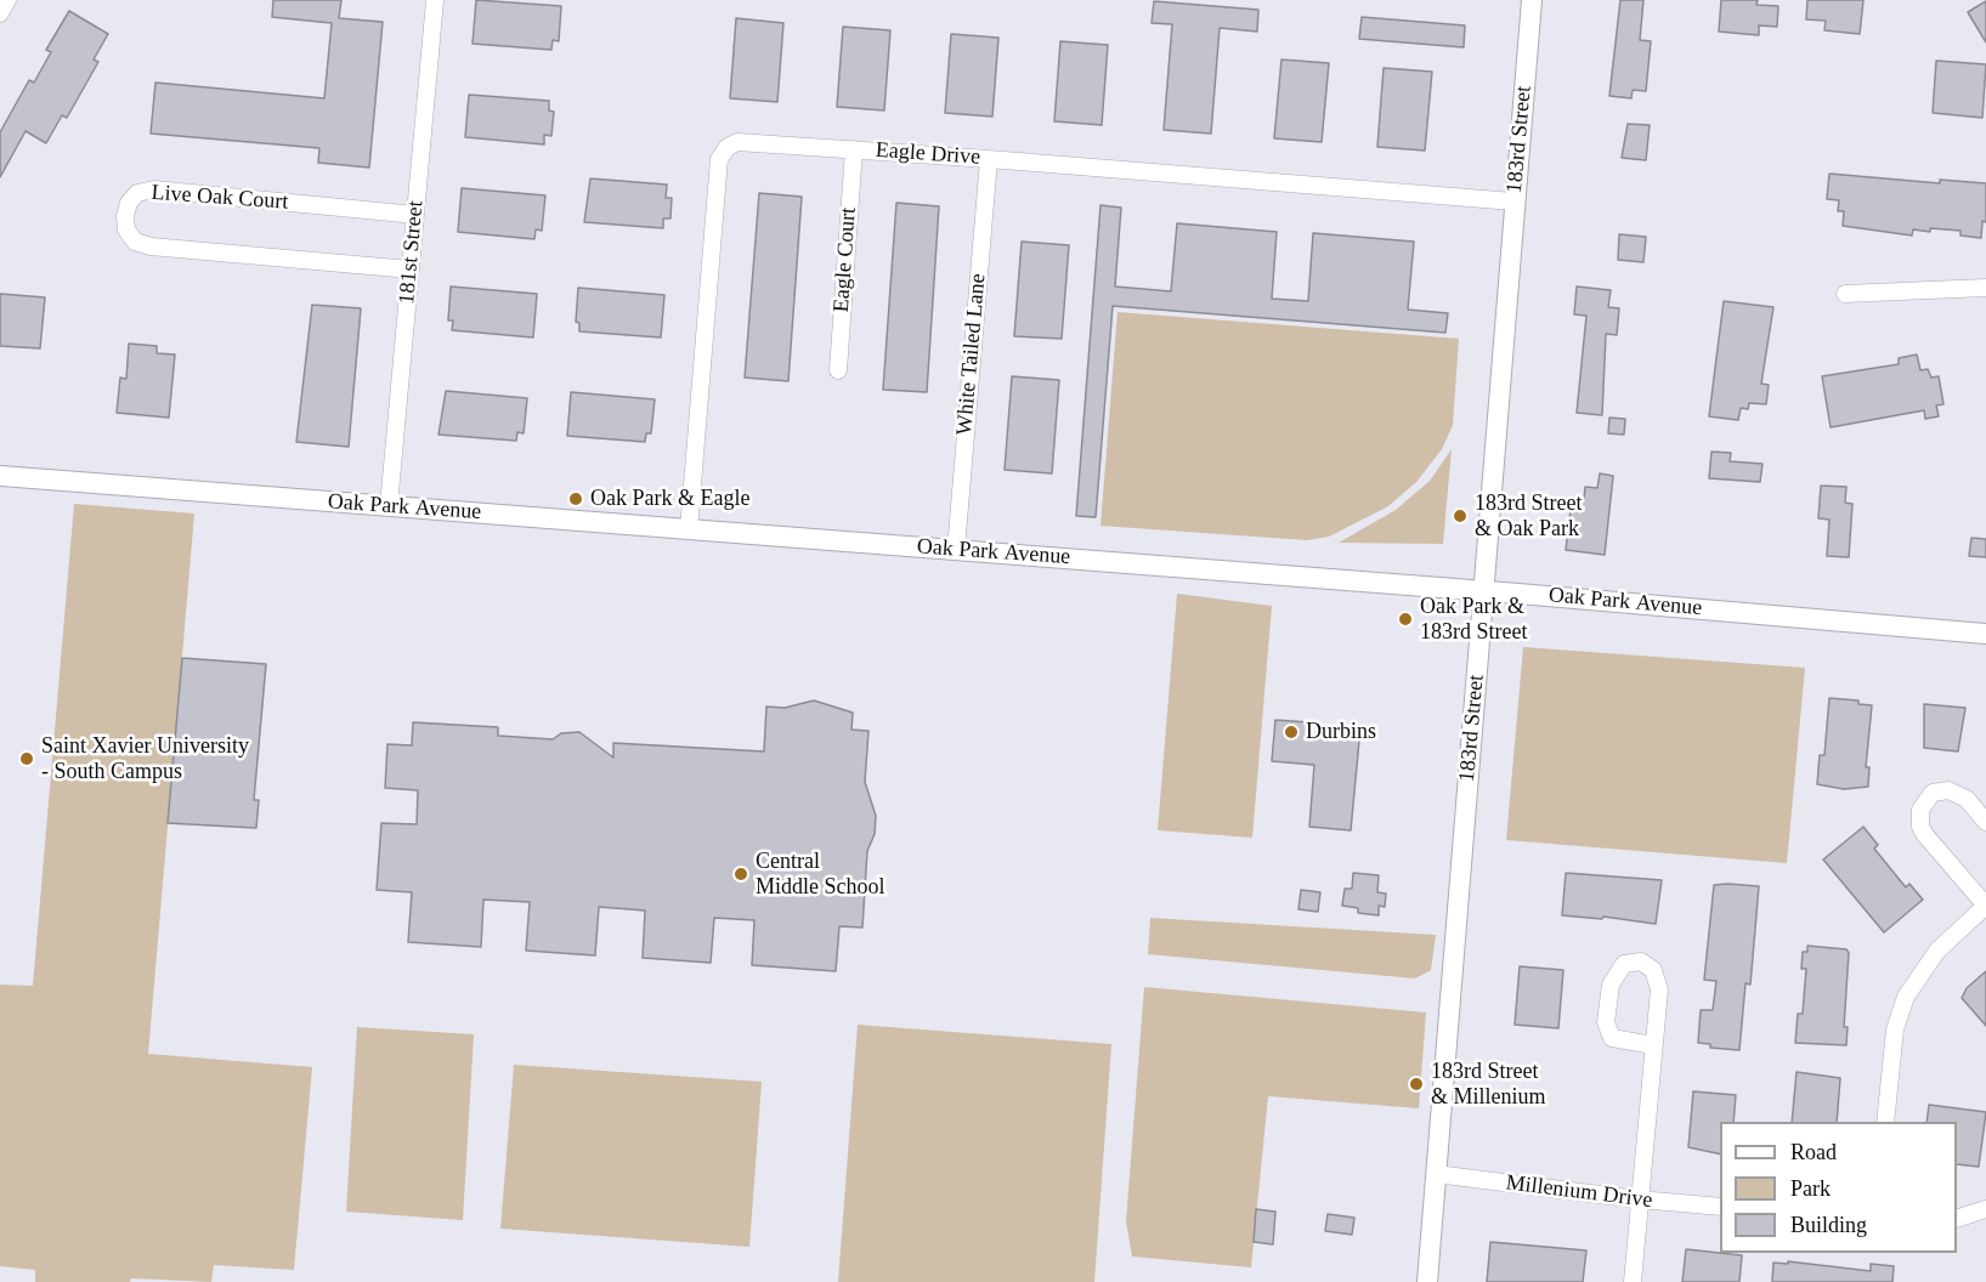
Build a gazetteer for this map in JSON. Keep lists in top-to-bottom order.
{
  "streets": {
    "street": [
      "183rd Street",
      "Eagle Drive",
      "Live Oak Court",
      "181st Street",
      "Eagle Court",
      "White Tailed Lane",
      "Oak Park Avenue",
      "Millenium Drive"
    ]
  },
  "crossings": [
    ["183rd Street", "Eagle Drive"],
    ["183rd Street", "Oak Park Avenue"],
    ["183rd Street", "Millenium Drive"],
    ["Eagle Drive", "Eagle Court"],
    ["Eagle Drive", "White Tailed Lane"],
    ["Eagle Drive", "Oak Park Avenue"],
    ["Live Oak Court", "181st Street"],
    ["181st Street", "Oak Park Avenue"],
    ["White Tailed Lane", "Oak Park Avenue"]
  ],
  "places": [
    "Oak Park & Eagle",
    "183rd Street & Oak Park",
    "Oak Park & 183rd Street",
    "Durbins",
    "Saint Xavier University - South Campus",
    "Central Middle School",
    "183rd Street & Millenium"
  ],
  "legend": ["Road", "Park", "Building"]
}
